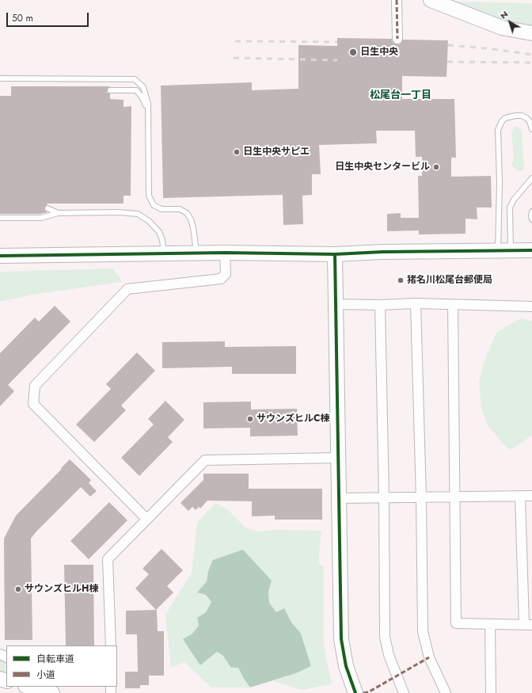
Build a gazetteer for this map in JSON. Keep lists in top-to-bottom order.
{
  "districts": ["松尾台一丁目"],
  "places": [
    "日生中央",
    "日生中央サピエ",
    "日生中央センタービル",
    "猪名川松尾台郵便局",
    "サウンズヒルC棟",
    "サウンズヒルH棟"
  ],
  "legend": ["自転車道", "小道"],
  "scale_bar": "50 m",
  "north": "top left"
}
